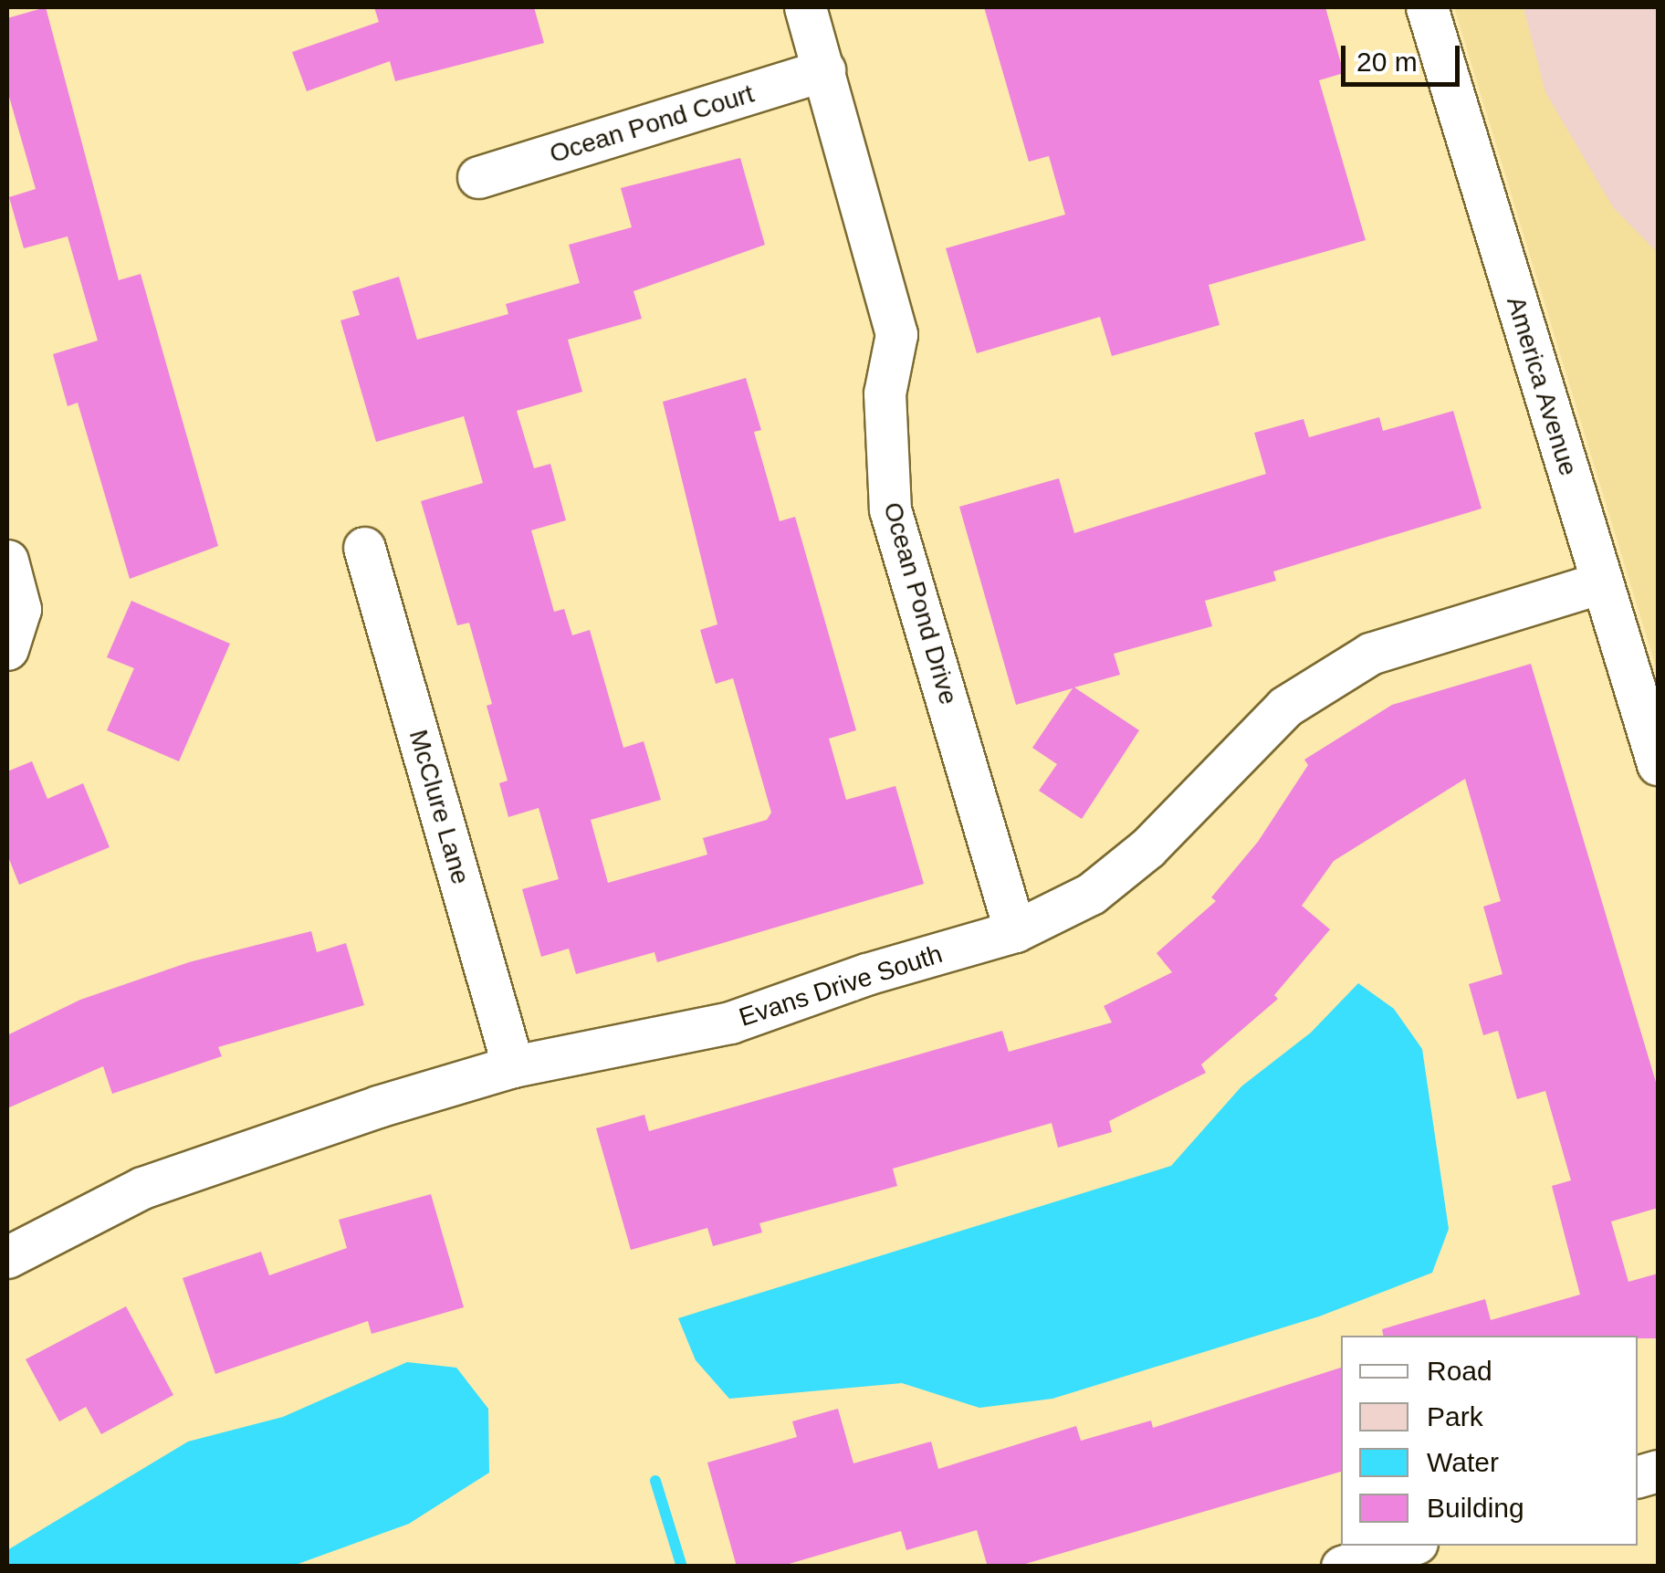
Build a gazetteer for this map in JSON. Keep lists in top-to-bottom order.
{
  "streets": {
    "street": [
      "Ocean Pond Court",
      "America Avenue",
      "Ocean Pond Drive",
      "McClure Lane",
      "Evans Drive South"
    ]
  },
  "crossings": [
    ["Ocean Pond Court", "Ocean Pond Drive"],
    ["America Avenue", "Evans Drive South"],
    ["Ocean Pond Drive", "Evans Drive South"],
    ["McClure Lane", "Evans Drive South"]
  ],
  "legend": [
    "Road",
    "Park",
    "Water",
    "Building"
  ],
  "scale_bar": "20 m"
}
